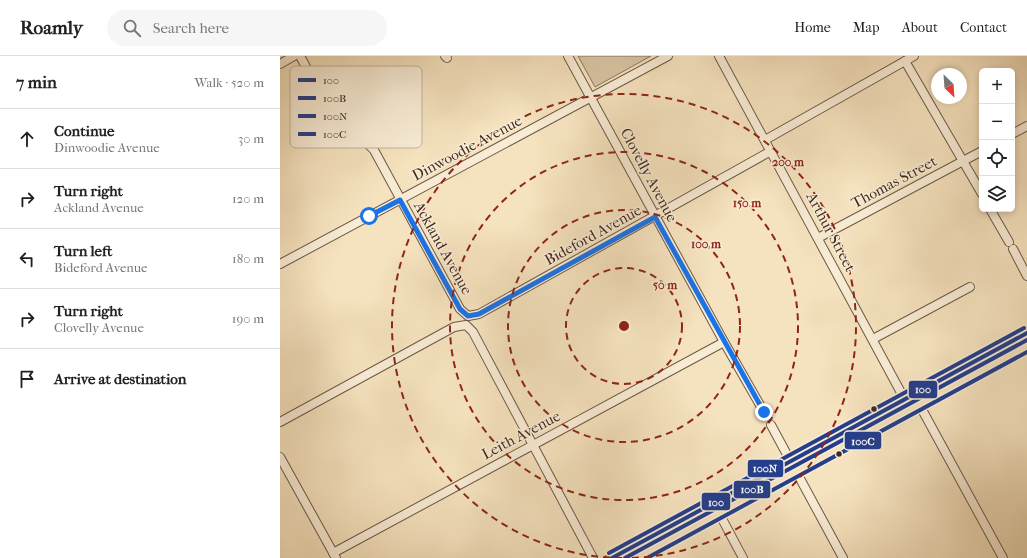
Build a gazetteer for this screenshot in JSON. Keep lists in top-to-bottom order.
{
  "streets": {
    "street": [
      "Dinwoodie Avenue",
      "Clovelly Avenue",
      "Thomas Street",
      "Arthur Street",
      "Bideford Avenue",
      "Ackland Avenue",
      "Leith Avenue"
    ]
  },
  "crossings": [
    ["Dinwoodie Avenue", "Clovelly Avenue"],
    ["Dinwoodie Avenue", "Ackland Avenue"],
    ["Clovelly Avenue", "Bideford Avenue"],
    ["Clovelly Avenue", "Leith Avenue"],
    ["Thomas Street", "Arthur Street"],
    ["Arthur Street", "Bideford Avenue"],
    ["Bideford Avenue", "Ackland Avenue"]
  ],
  "lines": [
    "transit line 100N",
    "transit line 100",
    "transit line 100B",
    "transit line 100C"
  ],
  "legend": [
    "100",
    "100B",
    "100N",
    "100C"
  ],
  "north": "bottom right",
  "page": {
    "header": "Roamly",
    "search": "Search here",
    "nav": [
      "Home",
      "Map",
      "About",
      "Contact"
    ],
    "heading": ["7 min", "Walk · 520 m"],
    "map_buttons": ["+", "−"],
    "list": [
      ["Continue", "Dinwoodie Avenue", "30 m"],
      ["Turn right", "Ackland Avenue", "120 m"],
      ["Turn left", "Bideford Avenue", "180 m"],
      ["Turn right", "Clovelly Avenue", "190 m"],
      "Arrive at destination"
    ]
  },
  "rings": [
    "200 m",
    "150 m",
    "100 m",
    "50 m"
  ]
}
